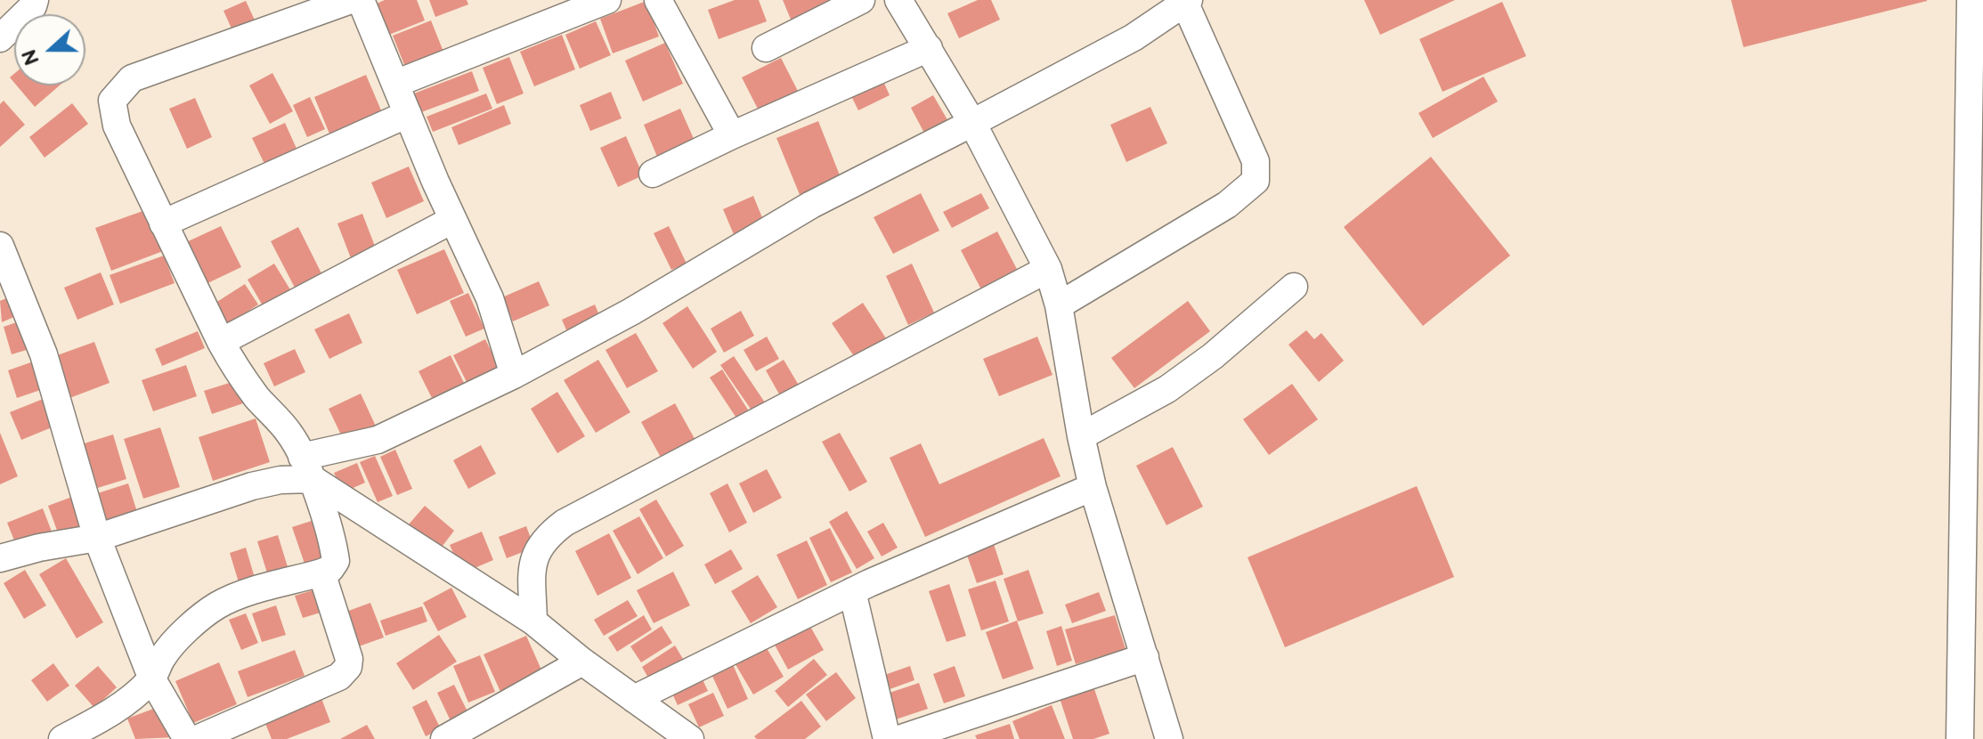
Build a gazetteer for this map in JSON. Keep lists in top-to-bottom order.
{
  "north": "left"
}
